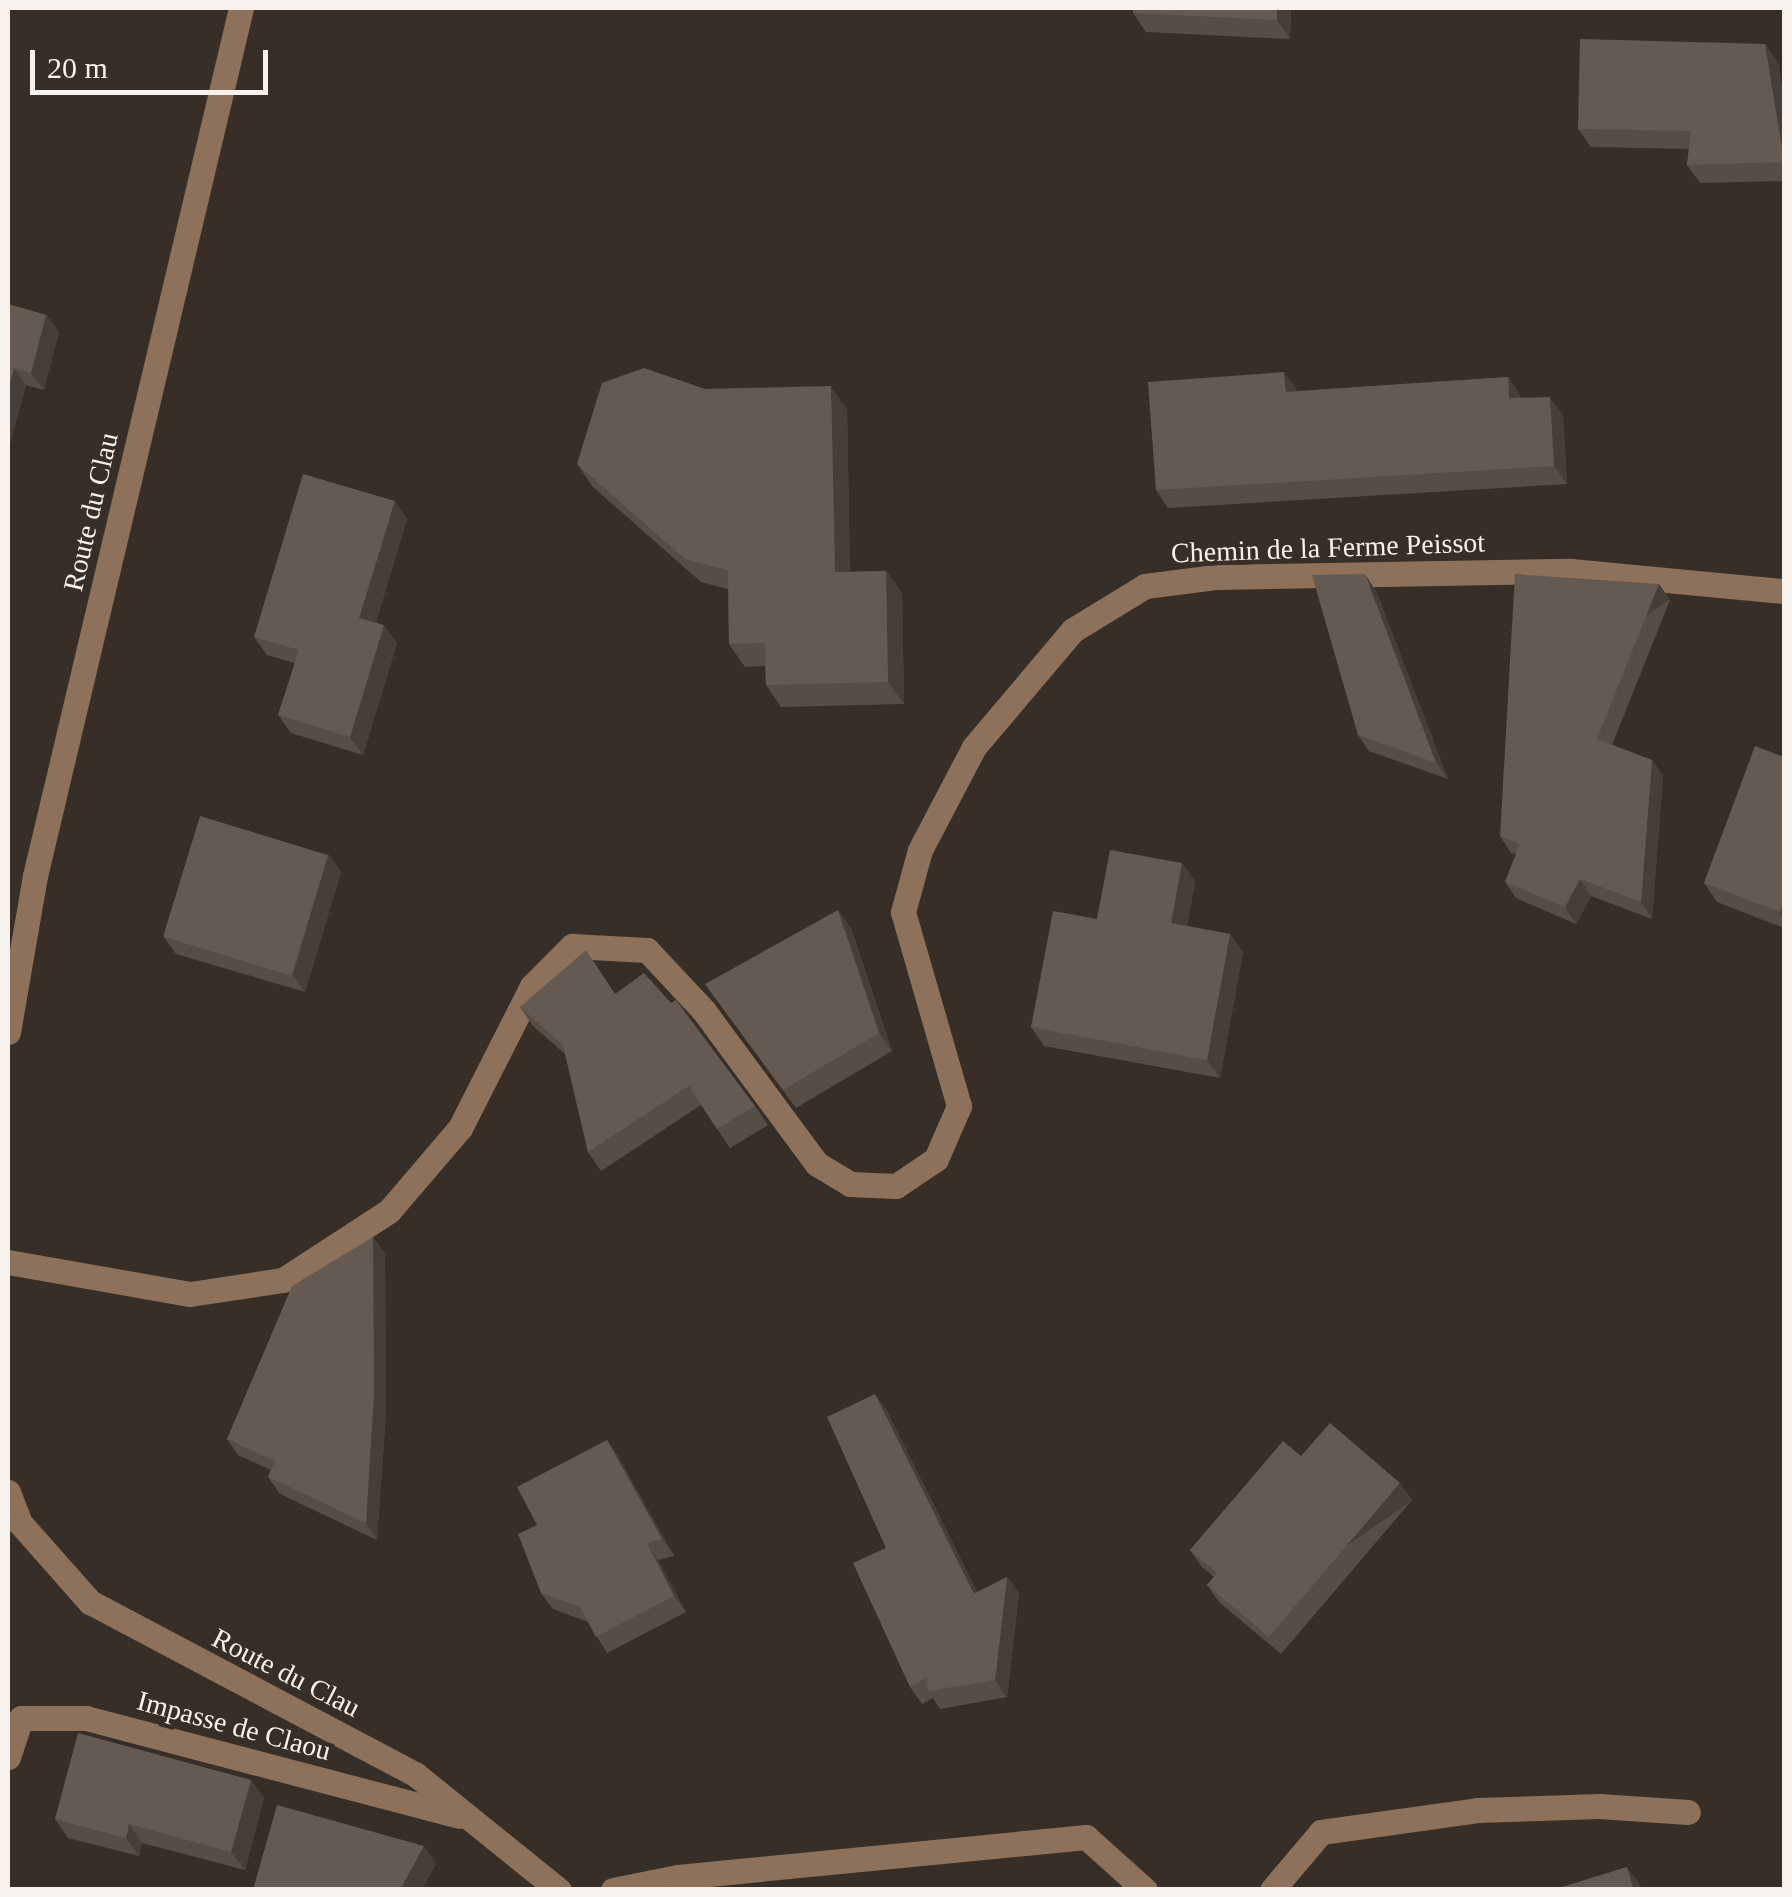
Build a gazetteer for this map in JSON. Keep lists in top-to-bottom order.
{
  "streets": {
    "street": ["Route du Clau", "Chemin de la Ferme Peissot", "Impasse de Claou"]
  },
  "crossings": [
    ["Route du Clau", "Impasse de Claou"]
  ],
  "scale_bar": "20 m"
}
